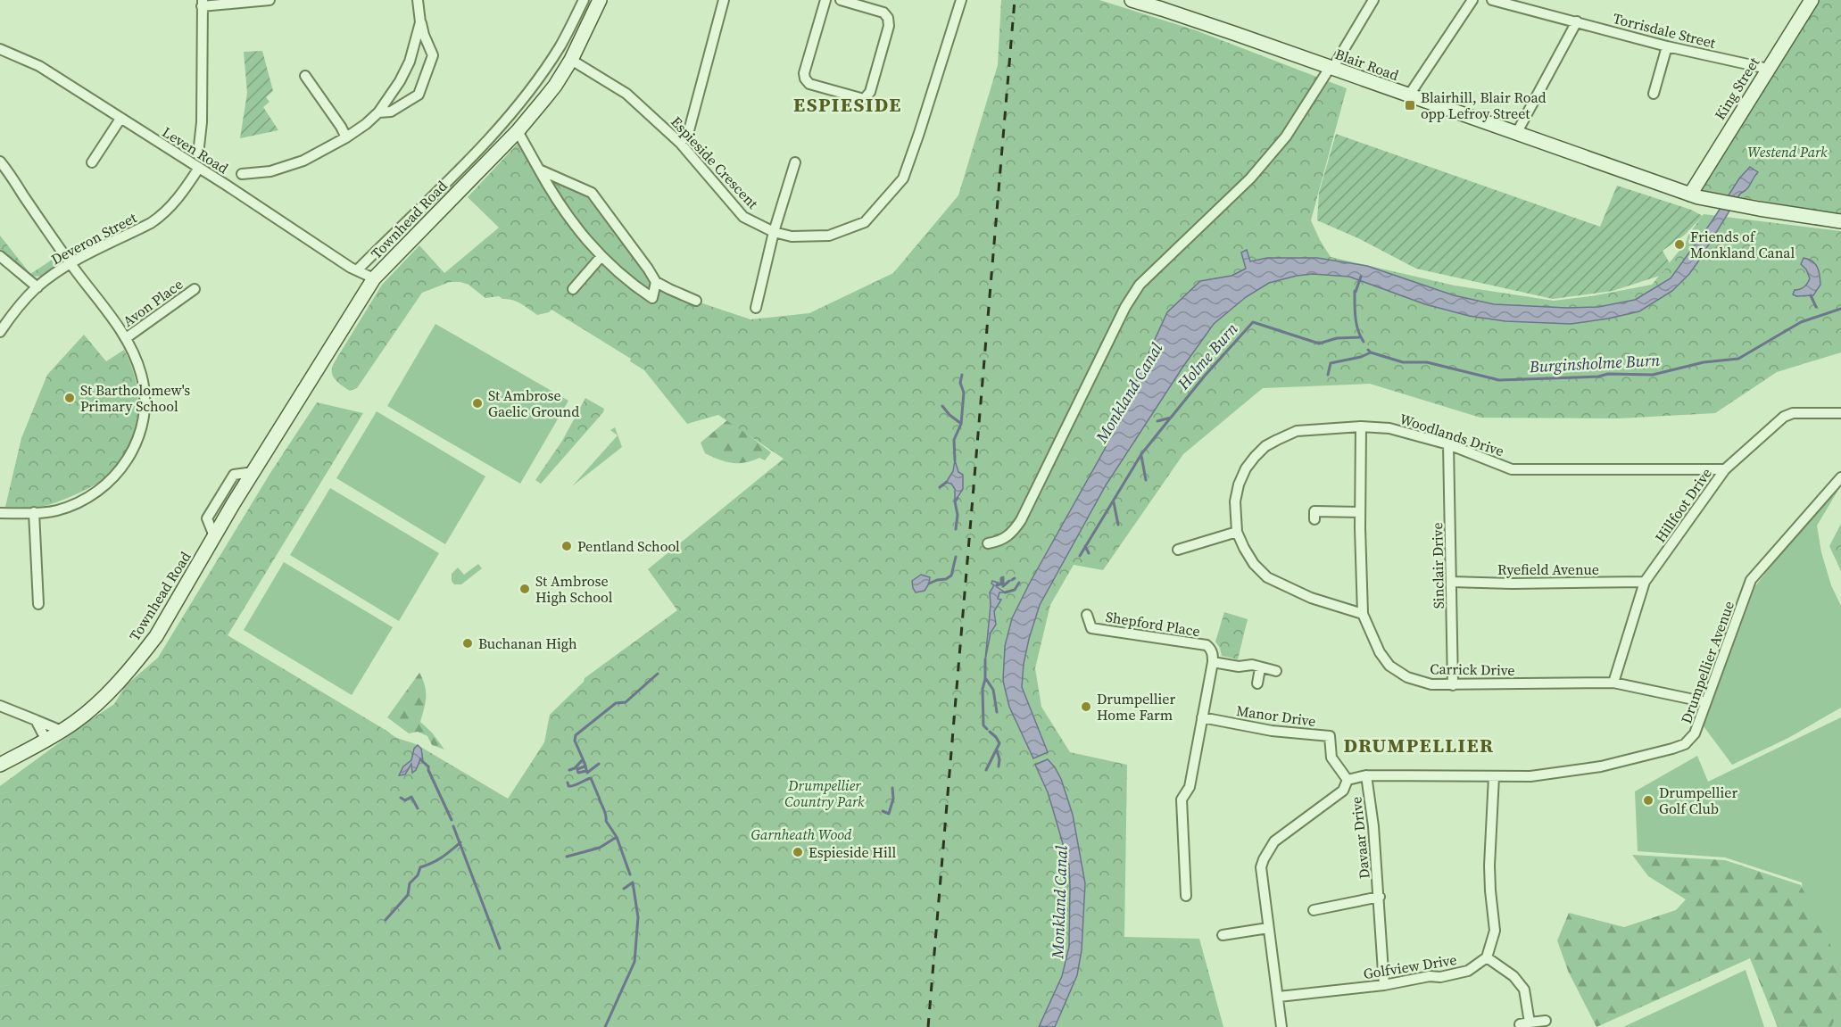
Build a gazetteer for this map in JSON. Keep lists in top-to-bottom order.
{
  "streets": {
    "street": [
      "Torrisdale Street",
      "Blair Road",
      "King Street",
      "Leven Road",
      "Espieside Crescent",
      "Townhead Road",
      "Deveron Street",
      "Avon Place",
      "Woodlands Drive",
      "Hillfoot Drive",
      "Sinclair Drive",
      "Ryefield Avenue",
      "Shepford Place",
      "Drumpellier Avenue",
      "Carrick Drive",
      "Manor Drive",
      "Davaar Drive",
      "Golfview Drive"
    ]
  },
  "crossings": [
    ["Torrisdale Street", "King Street"],
    ["Blair Road", "King Street"],
    ["Leven Road", "Townhead Road"],
    ["Leven Road", "Deveron Street"],
    ["Espieside Crescent", "Townhead Road"],
    ["Woodlands Drive", "Hillfoot Drive"],
    ["Woodlands Drive", "Sinclair Drive"],
    ["Woodlands Drive", "Carrick Drive"],
    ["Hillfoot Drive", "Ryefield Avenue"],
    ["Hillfoot Drive", "Carrick Drive"],
    ["Sinclair Drive", "Ryefield Avenue"],
    ["Sinclair Drive", "Carrick Drive"],
    ["Drumpellier Avenue", "Carrick Drive"],
    ["Drumpellier Avenue", "Manor Drive"],
    ["Drumpellier Avenue", "Davaar Drive"],
    ["Davaar Drive", "Golfview Drive"]
  ],
  "districts": ["ESPIESIDE", "DRUMPELLIER"],
  "water": ["Holme Burn", "Burginsholme Burn", "Monkland Canal"],
  "parks": ["Westend Park", "Drumpellier Country Park", "Garnheath Wood"],
  "places": {
    "transit": ["Blairhill, Blair Road opp Lefroy Street"],
    "other": [
      "Friends of Monkland Canal",
      "St Bartholomew's Primary School",
      "St Ambrose Gaelic Ground",
      "Pentland School",
      "St Ambrose High School",
      "Buchanan High",
      "Drumpellier Home Farm",
      "Drumpellier Golf Club",
      "Espieside Hill"
    ]
  }
}
